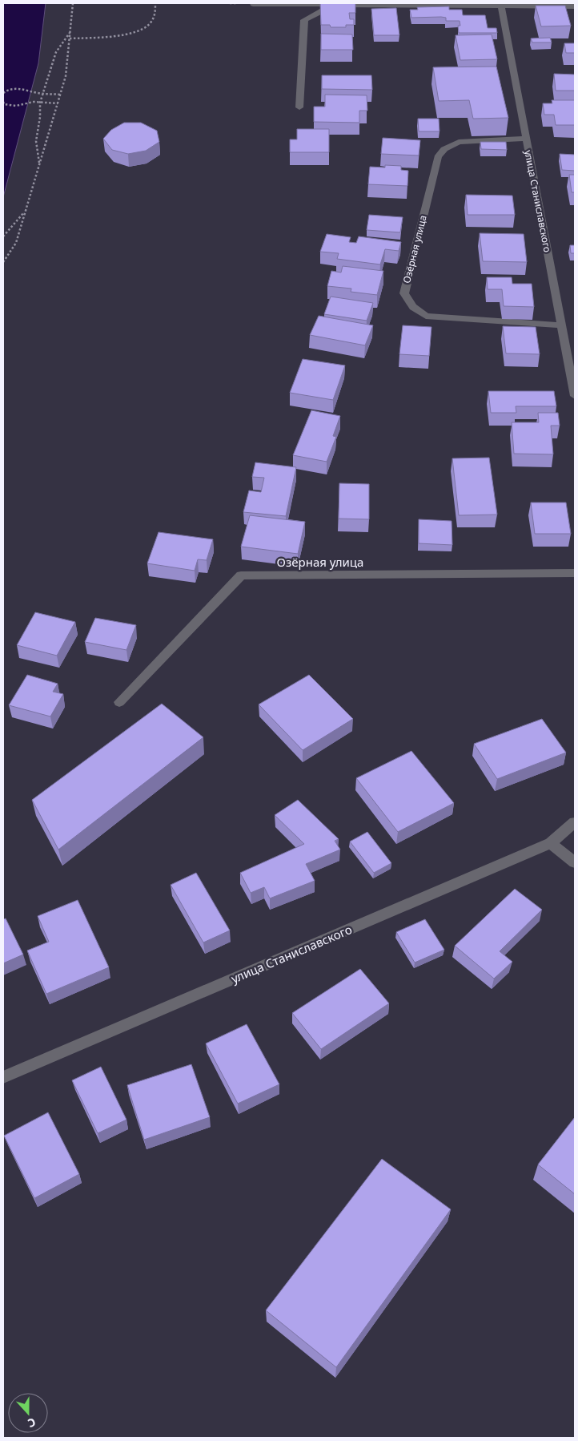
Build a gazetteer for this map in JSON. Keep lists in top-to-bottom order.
{
  "streets": {
    "street": ["улица Станиславского", "Озёрная улица"]
  },
  "crossings": [
    ["улица Станиславского", "Озёрная улица"]
  ],
  "north": "bottom"
}
